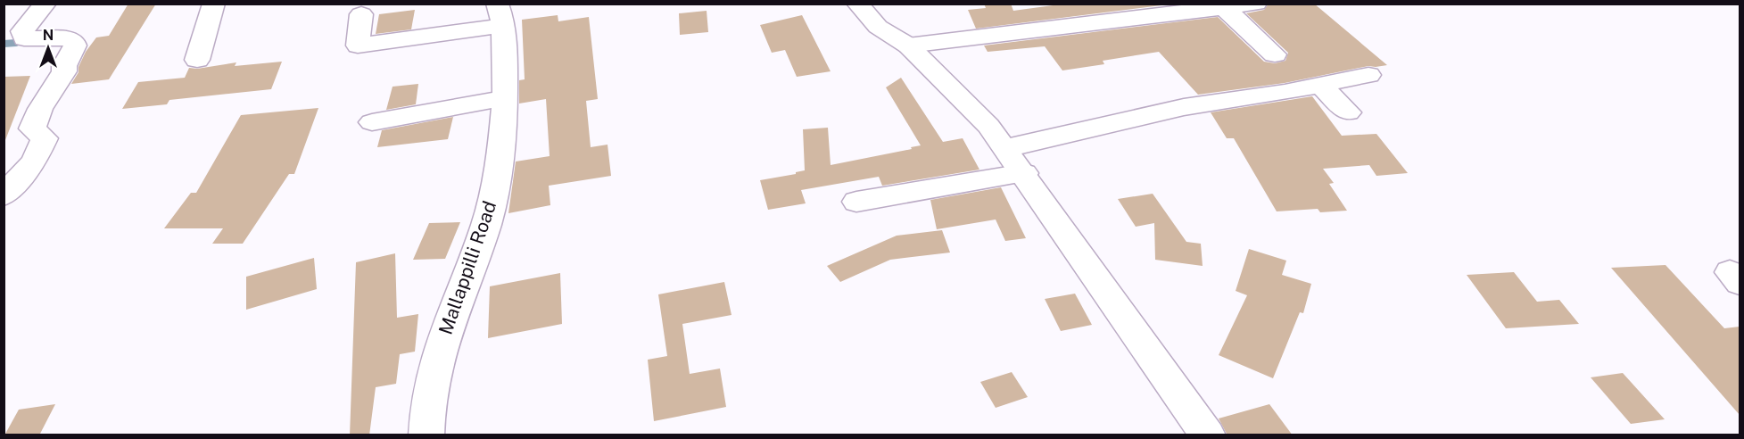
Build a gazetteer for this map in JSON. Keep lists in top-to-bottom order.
{
  "streets": {
    "street": ["Mallappilli Road"]
  },
  "north": "top"
}
